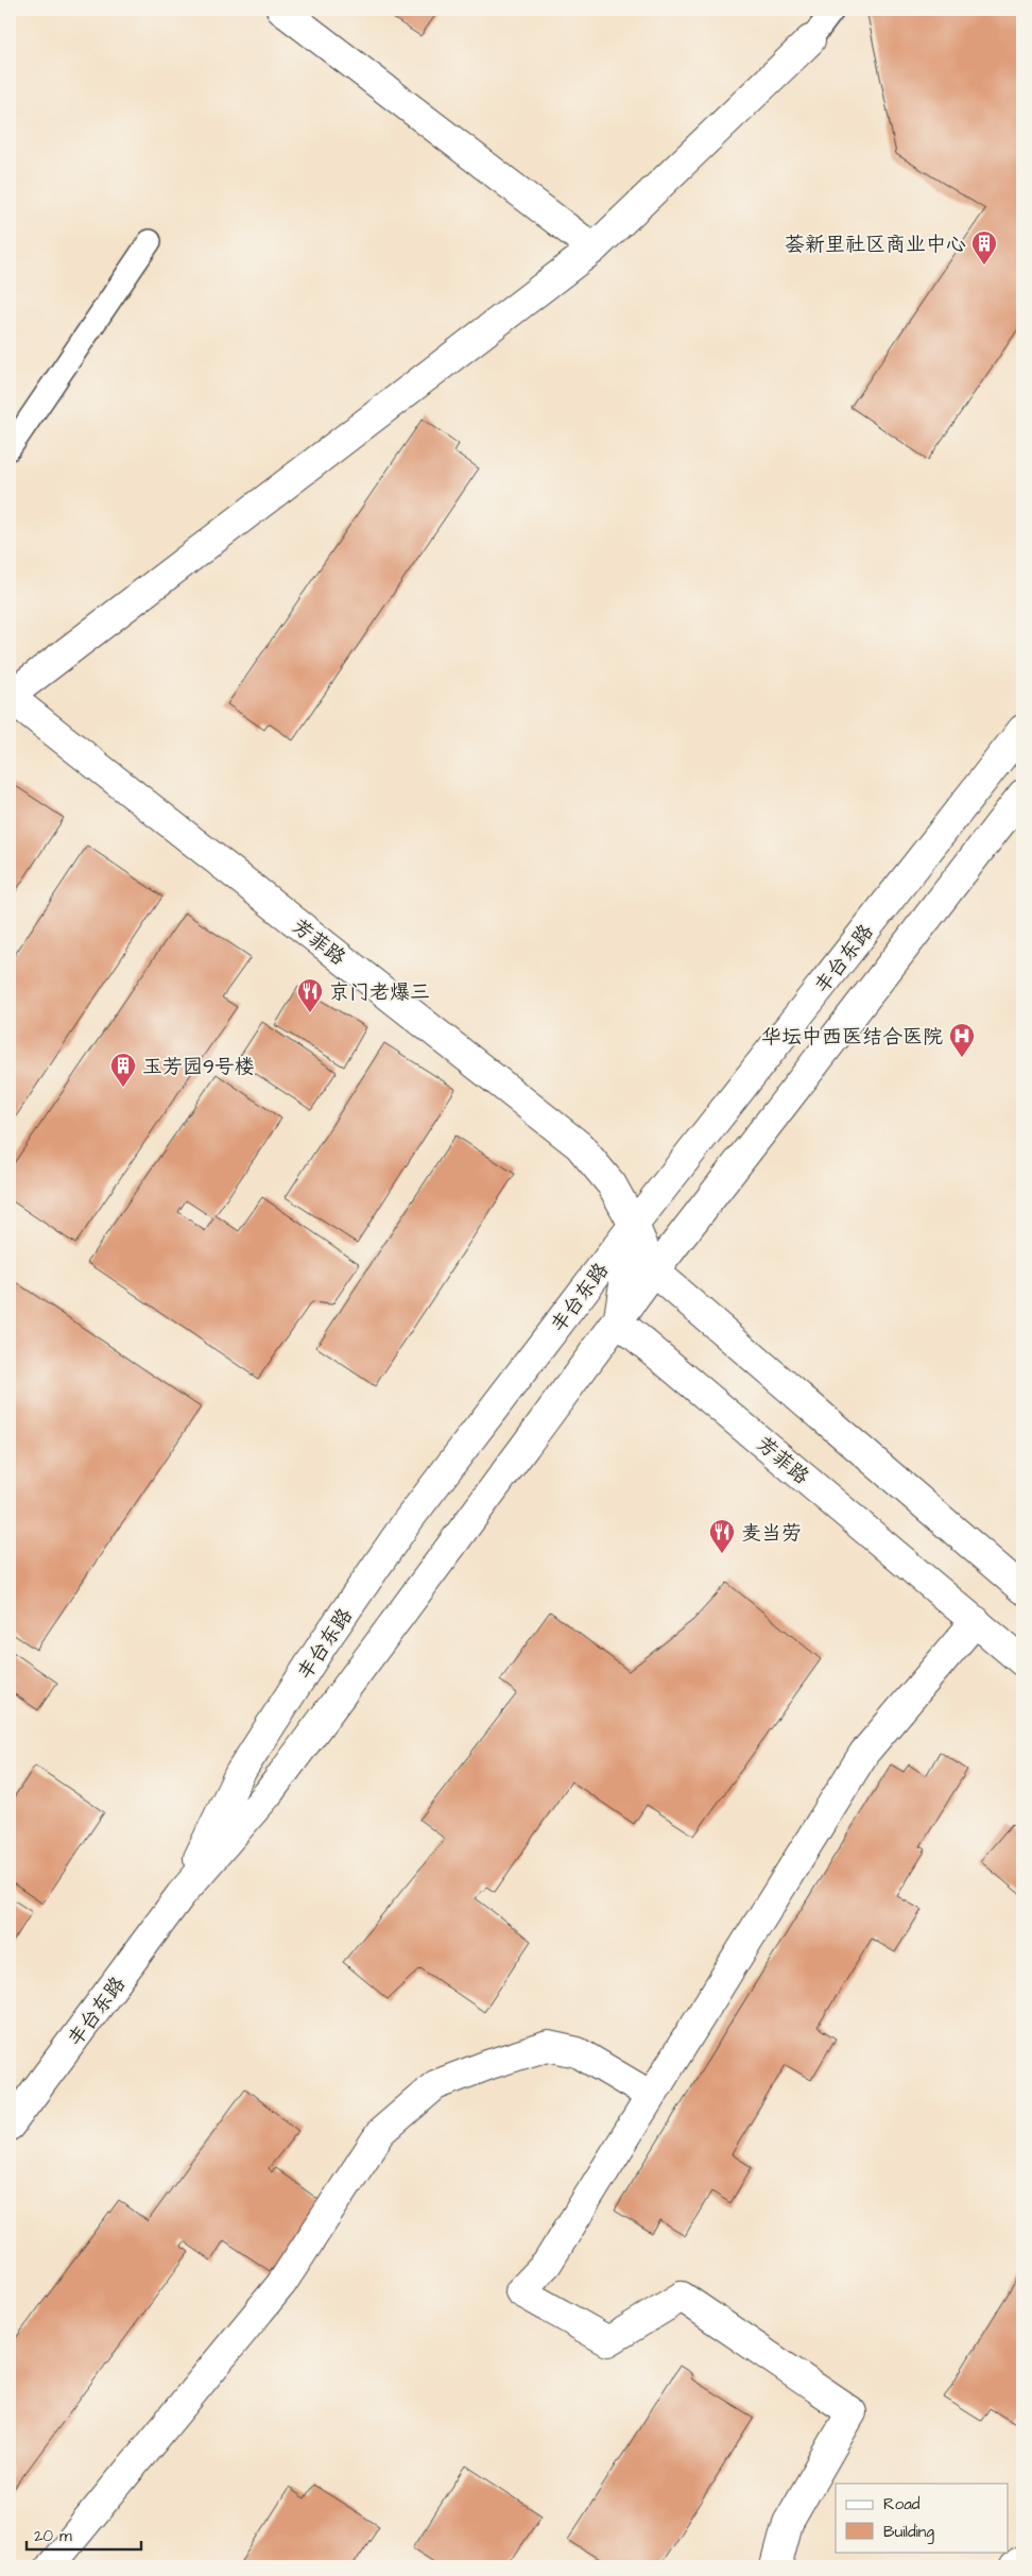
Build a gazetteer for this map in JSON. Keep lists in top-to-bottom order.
{
  "streets": {
    "street": ["芳菲路", "丰台东路"]
  },
  "crossings": [
    ["芳菲路", "丰台东路"]
  ],
  "places": {
    "building": ["荟新里社区商业中心", "玉芳园9号楼"],
    "restaurant": ["京门老爆三", "麦当劳"],
    "hospital": ["华坛中西医结合医院"]
  },
  "legend": ["Road", "Building"],
  "scale_bar": "20 m"
}
